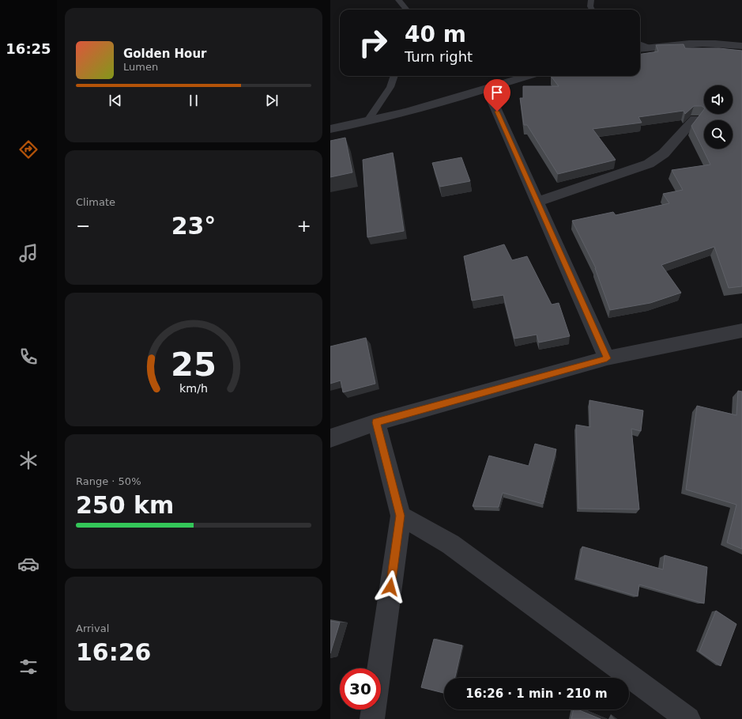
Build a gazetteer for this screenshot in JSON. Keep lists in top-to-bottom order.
{
  "page": {
    "tabs": "16:25",
    "turn": ["40 m", "Turn right"],
    "song": ["Golden Hour", "Lumen"],
    "tile": [
      "Climate",
      ["Range · 50%", "250 km"],
      ["Arrival", "16:26"]
    ],
    "heat": ["−", "23°", "+"],
    "limit": "30",
    "trip": "16:26 · 1 min · 210 m",
    "gauge": ["25", "km/h"]
  }
}
